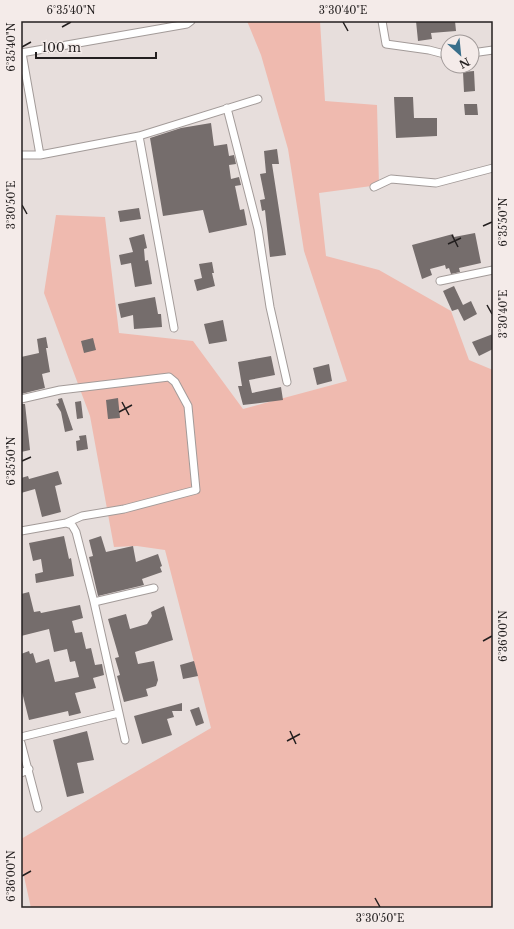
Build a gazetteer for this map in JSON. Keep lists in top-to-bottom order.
{
  "scale_bar": "100 m",
  "north": "bottom right",
  "coordinates": [
    "6°35'40\"N",
    "3°30'40\"E",
    "3°30'50\"E",
    "6°35'50\"N",
    "6°36'00\"N"
  ]
}
